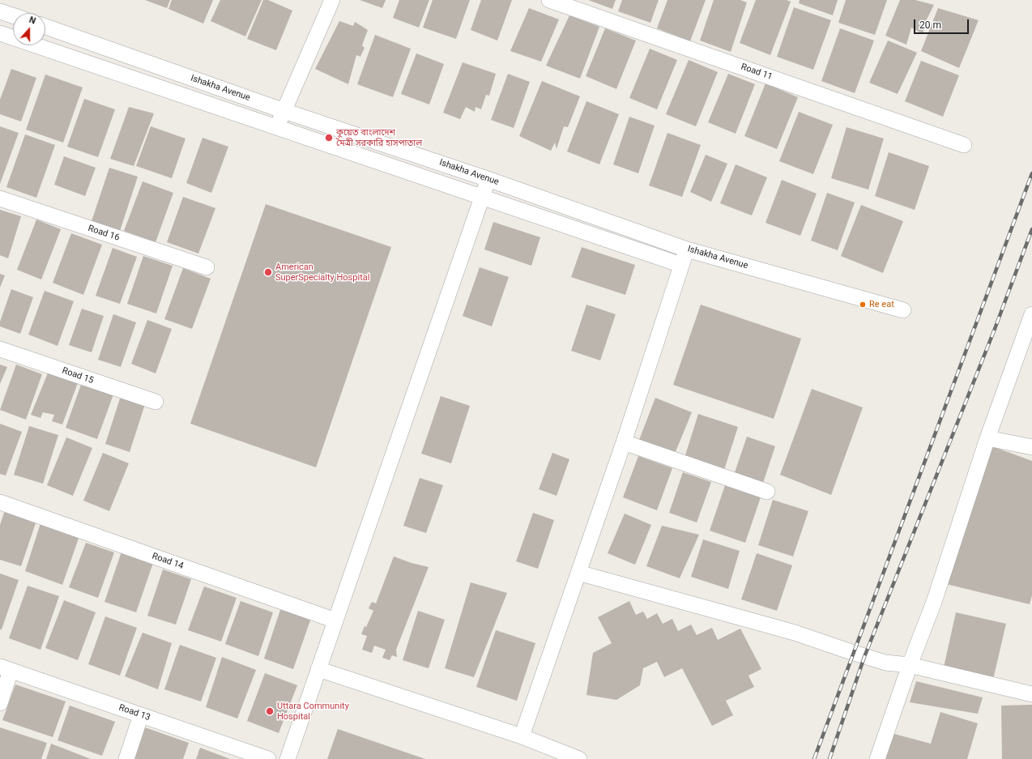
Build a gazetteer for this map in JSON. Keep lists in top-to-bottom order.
{
  "streets": {
    "street": [
      "Road 11",
      "Ishakha Avenue",
      "Road 16",
      "Road 15",
      "Road 14",
      "Road 13"
    ]
  },
  "places": [
    "কুয়েত বাংলাদেশ মৈত্রী সরকারি হাসপাতাল",
    "American SuperSpecialty Hospital",
    "Re eat",
    "Uttara Community Hospital"
  ],
  "scale_bar": "20 m",
  "north": "top"
}
